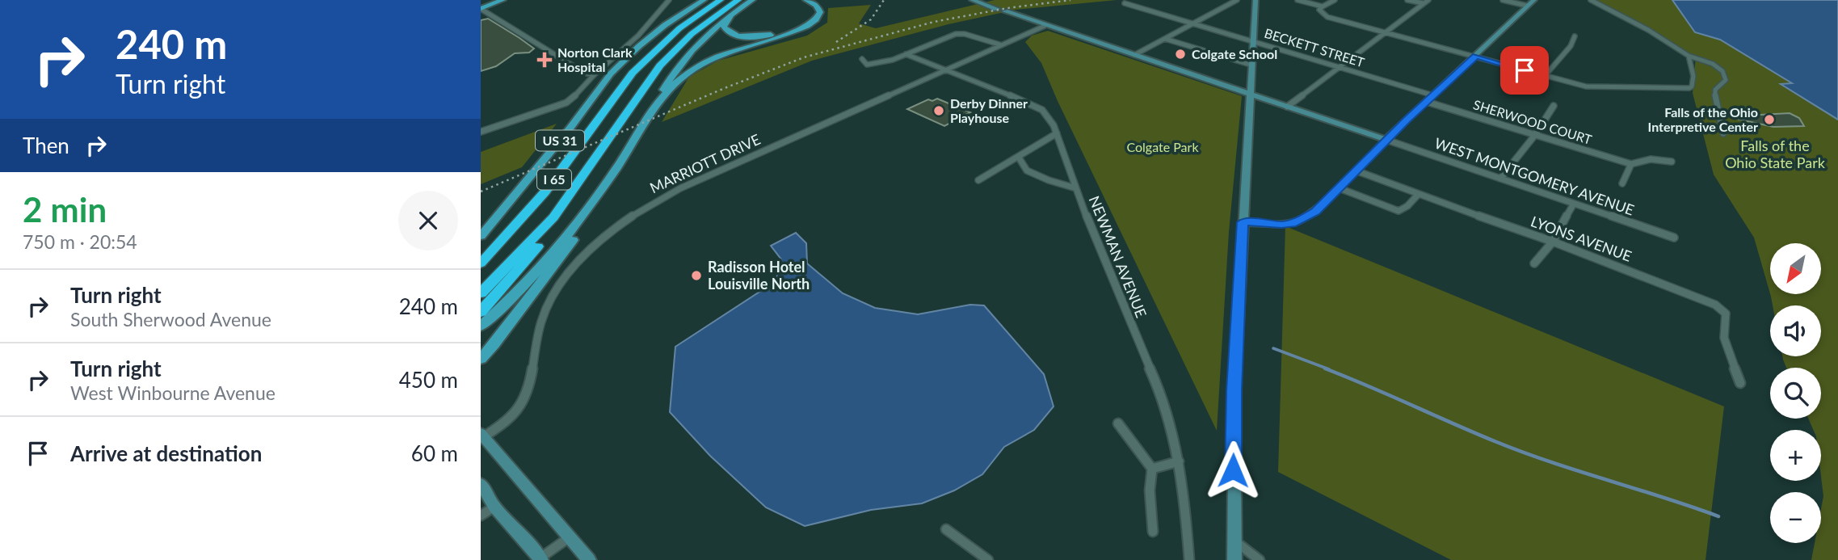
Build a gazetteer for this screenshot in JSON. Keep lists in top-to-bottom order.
{
  "streets": {
    "highway": ["I 65"],
    "main road": ["US 31"],
    "street": [
      "BECKETT STREET",
      "SHERWOOD COURT",
      "MARRIOTT DRIVE",
      "WEST MONTGOMERY AVENUE",
      "LYONS AVENUE",
      "NEWMAN AVENUE"
    ]
  },
  "crossings": [
    ["MARRIOTT DRIVE", "NEWMAN AVENUE"]
  ],
  "parks": ["Falls of the Ohio State Park", "Colgate Park"],
  "places": {
    "other": [
      "Colgate School",
      "Derby Dinner Playhouse",
      "Falls of the Ohio Interpretive Center",
      "Radisson Hotel Louisville North"
    ],
    "health": ["Norton Clark Hospital"]
  },
  "north": "bottom left",
  "page": {
    "turn": ["240 m", "Turn right"],
    "then": "Then",
    "heading": ["2 min", "750 m · 20:54"],
    "map_buttons": ["+", "−"],
    "list": [
      {
        "name": "Turn right",
        "note": "South Sherwood Avenue",
        "value": "240 m"
      },
      {
        "name": "Turn right",
        "note": "West Winbourne Avenue",
        "value": "450 m"
      },
      {
        "name": "Arrive at destination",
        "value": "60 m"
      }
    ]
  }
}
